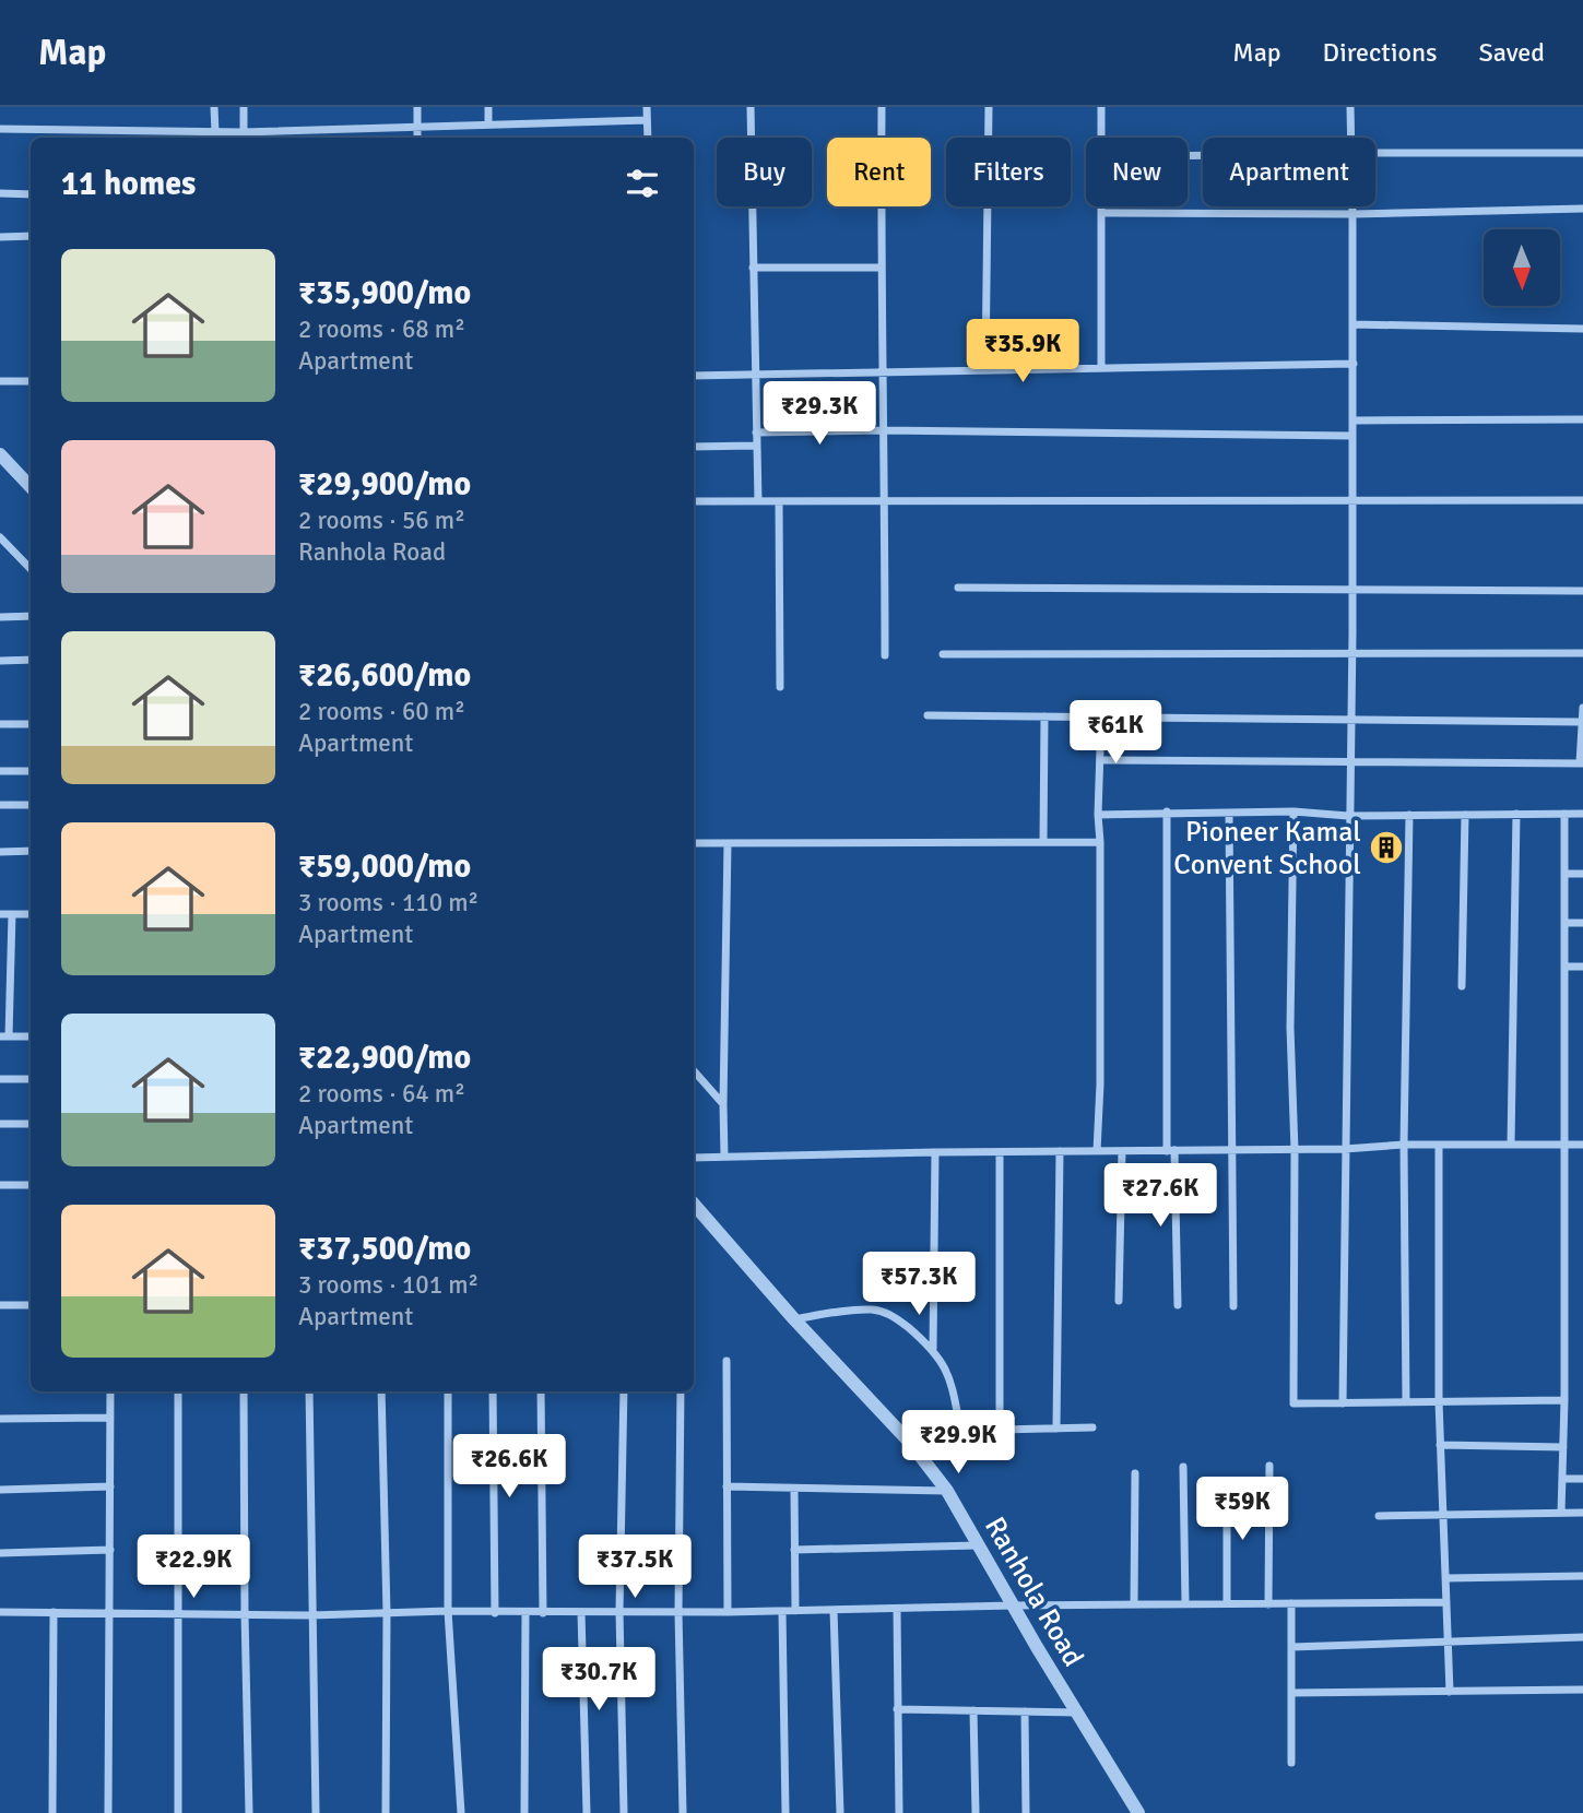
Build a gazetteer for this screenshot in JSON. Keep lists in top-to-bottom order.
{
  "streets": {
    "street": ["Ranhola Road"]
  },
  "places": {
    "building": ["Pioneer Kamal Convent School"]
  },
  "north": "bottom",
  "page": {
    "header": "Map",
    "nav": ["Map", "Directions", "Saved"],
    "chip": [
      "Buy",
      "Rent",
      "Filters",
      "New",
      "Apartment"
    ],
    "heading": "11 homes",
    "list": [
      {
        "name": "₹35,900/mo",
        "note": "2 rooms · 68 m² · Apartment"
      },
      {
        "name": "₹29,900/mo",
        "note": "2 rooms · 56 m² · Ranhola Road"
      },
      {
        "name": "₹26,600/mo",
        "note": "2 rooms · 60 m² · Apartment"
      },
      {
        "name": "₹59,000/mo",
        "note": "3 rooms · 110 m² · Apartment"
      },
      {
        "name": "₹22,900/mo",
        "note": "2 rooms · 64 m² · Apartment"
      },
      {
        "name": "₹37,500/mo",
        "note": "3 rooms · 101 m² · Apartment"
      }
    ],
    "price": [
      "₹35.9K",
      "₹29.3K",
      "₹61K",
      "₹27.6K",
      "₹57.3K",
      "₹29.9K",
      "₹26.6K",
      "₹59K",
      "₹22.9K",
      "₹37.5K",
      "₹30.7K"
    ]
  }
}
